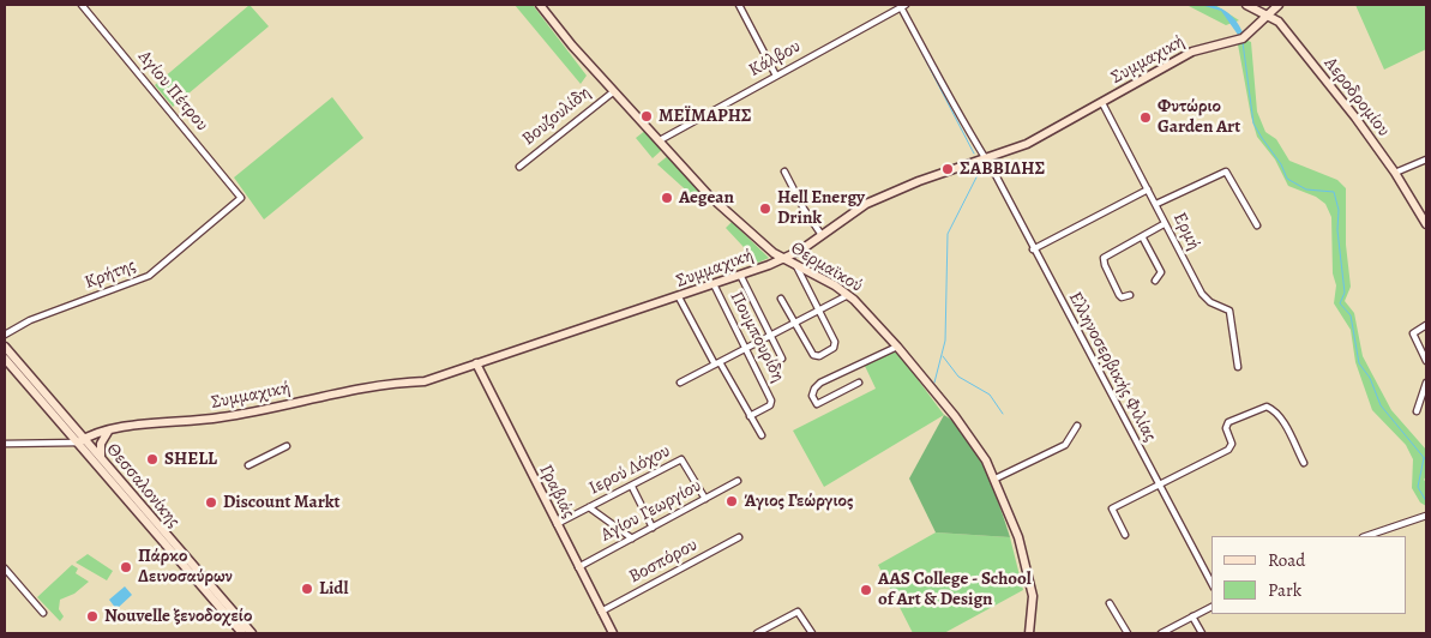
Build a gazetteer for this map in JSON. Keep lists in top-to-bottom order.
{
  "streets": {
    "street": [
      "Κάλβου",
      "Συμμαχική",
      "Αγίου Πέτρου",
      "Αεροδρομίου",
      "Βουζουλίδη",
      "Ερμή",
      "Θερμαϊκού",
      "Κρήτης",
      "Πουμπουρίδη",
      "Ελληνοσερβικής Φιλίας",
      "Ιερού Λόχου",
      "Θεσσαλονίκης",
      "Γραβιάς",
      "Αγίου Γεωργίου",
      "Βοσπόρου"
    ]
  },
  "crossings": [
    ["Κάλβου", "Θερμαϊκού"],
    ["Κάλβου", "Ελληνοσερβικής Φιλίας"],
    ["Συμμαχική", "Αεροδρομίου"],
    ["Συμμαχική", "Ερμή"],
    ["Συμμαχική", "Θερμαϊκού"],
    ["Συμμαχική", "Πουμπουρίδη"],
    ["Συμμαχική", "Ελληνοσερβικής Φιλίας"],
    ["Συμμαχική", "Θεσσαλονίκης"],
    ["Συμμαχική", "Γραβιάς"],
    ["Αγίου Πέτρου", "Κρήτης"],
    ["Βουζουλίδη", "Θερμαϊκού"],
    ["Ιερού Λόχου", "Γραβιάς"],
    ["Ιερού Λόχου", "Αγίου Γεωργίου"],
    ["Γραβιάς", "Αγίου Γεωργίου"],
    ["Γραβιάς", "Βοσπόρου"]
  ],
  "places": [
    "ΜΕΪΜΑΡΗΣ",
    "Φυτώριο Garden Art",
    "ΣΑΒΒΙΔΗΣ",
    "Aegean",
    "Hell Energy Drink",
    "SHELL",
    "Άγιος Γεώργιος",
    "Discount Markt",
    "Πάρκο Δεινοσαύρων",
    "Lidl",
    "AAS College - School of Art & Design",
    "Nouvelle ξενοδοχείο"
  ],
  "legend": ["Road", "Park"]
}
